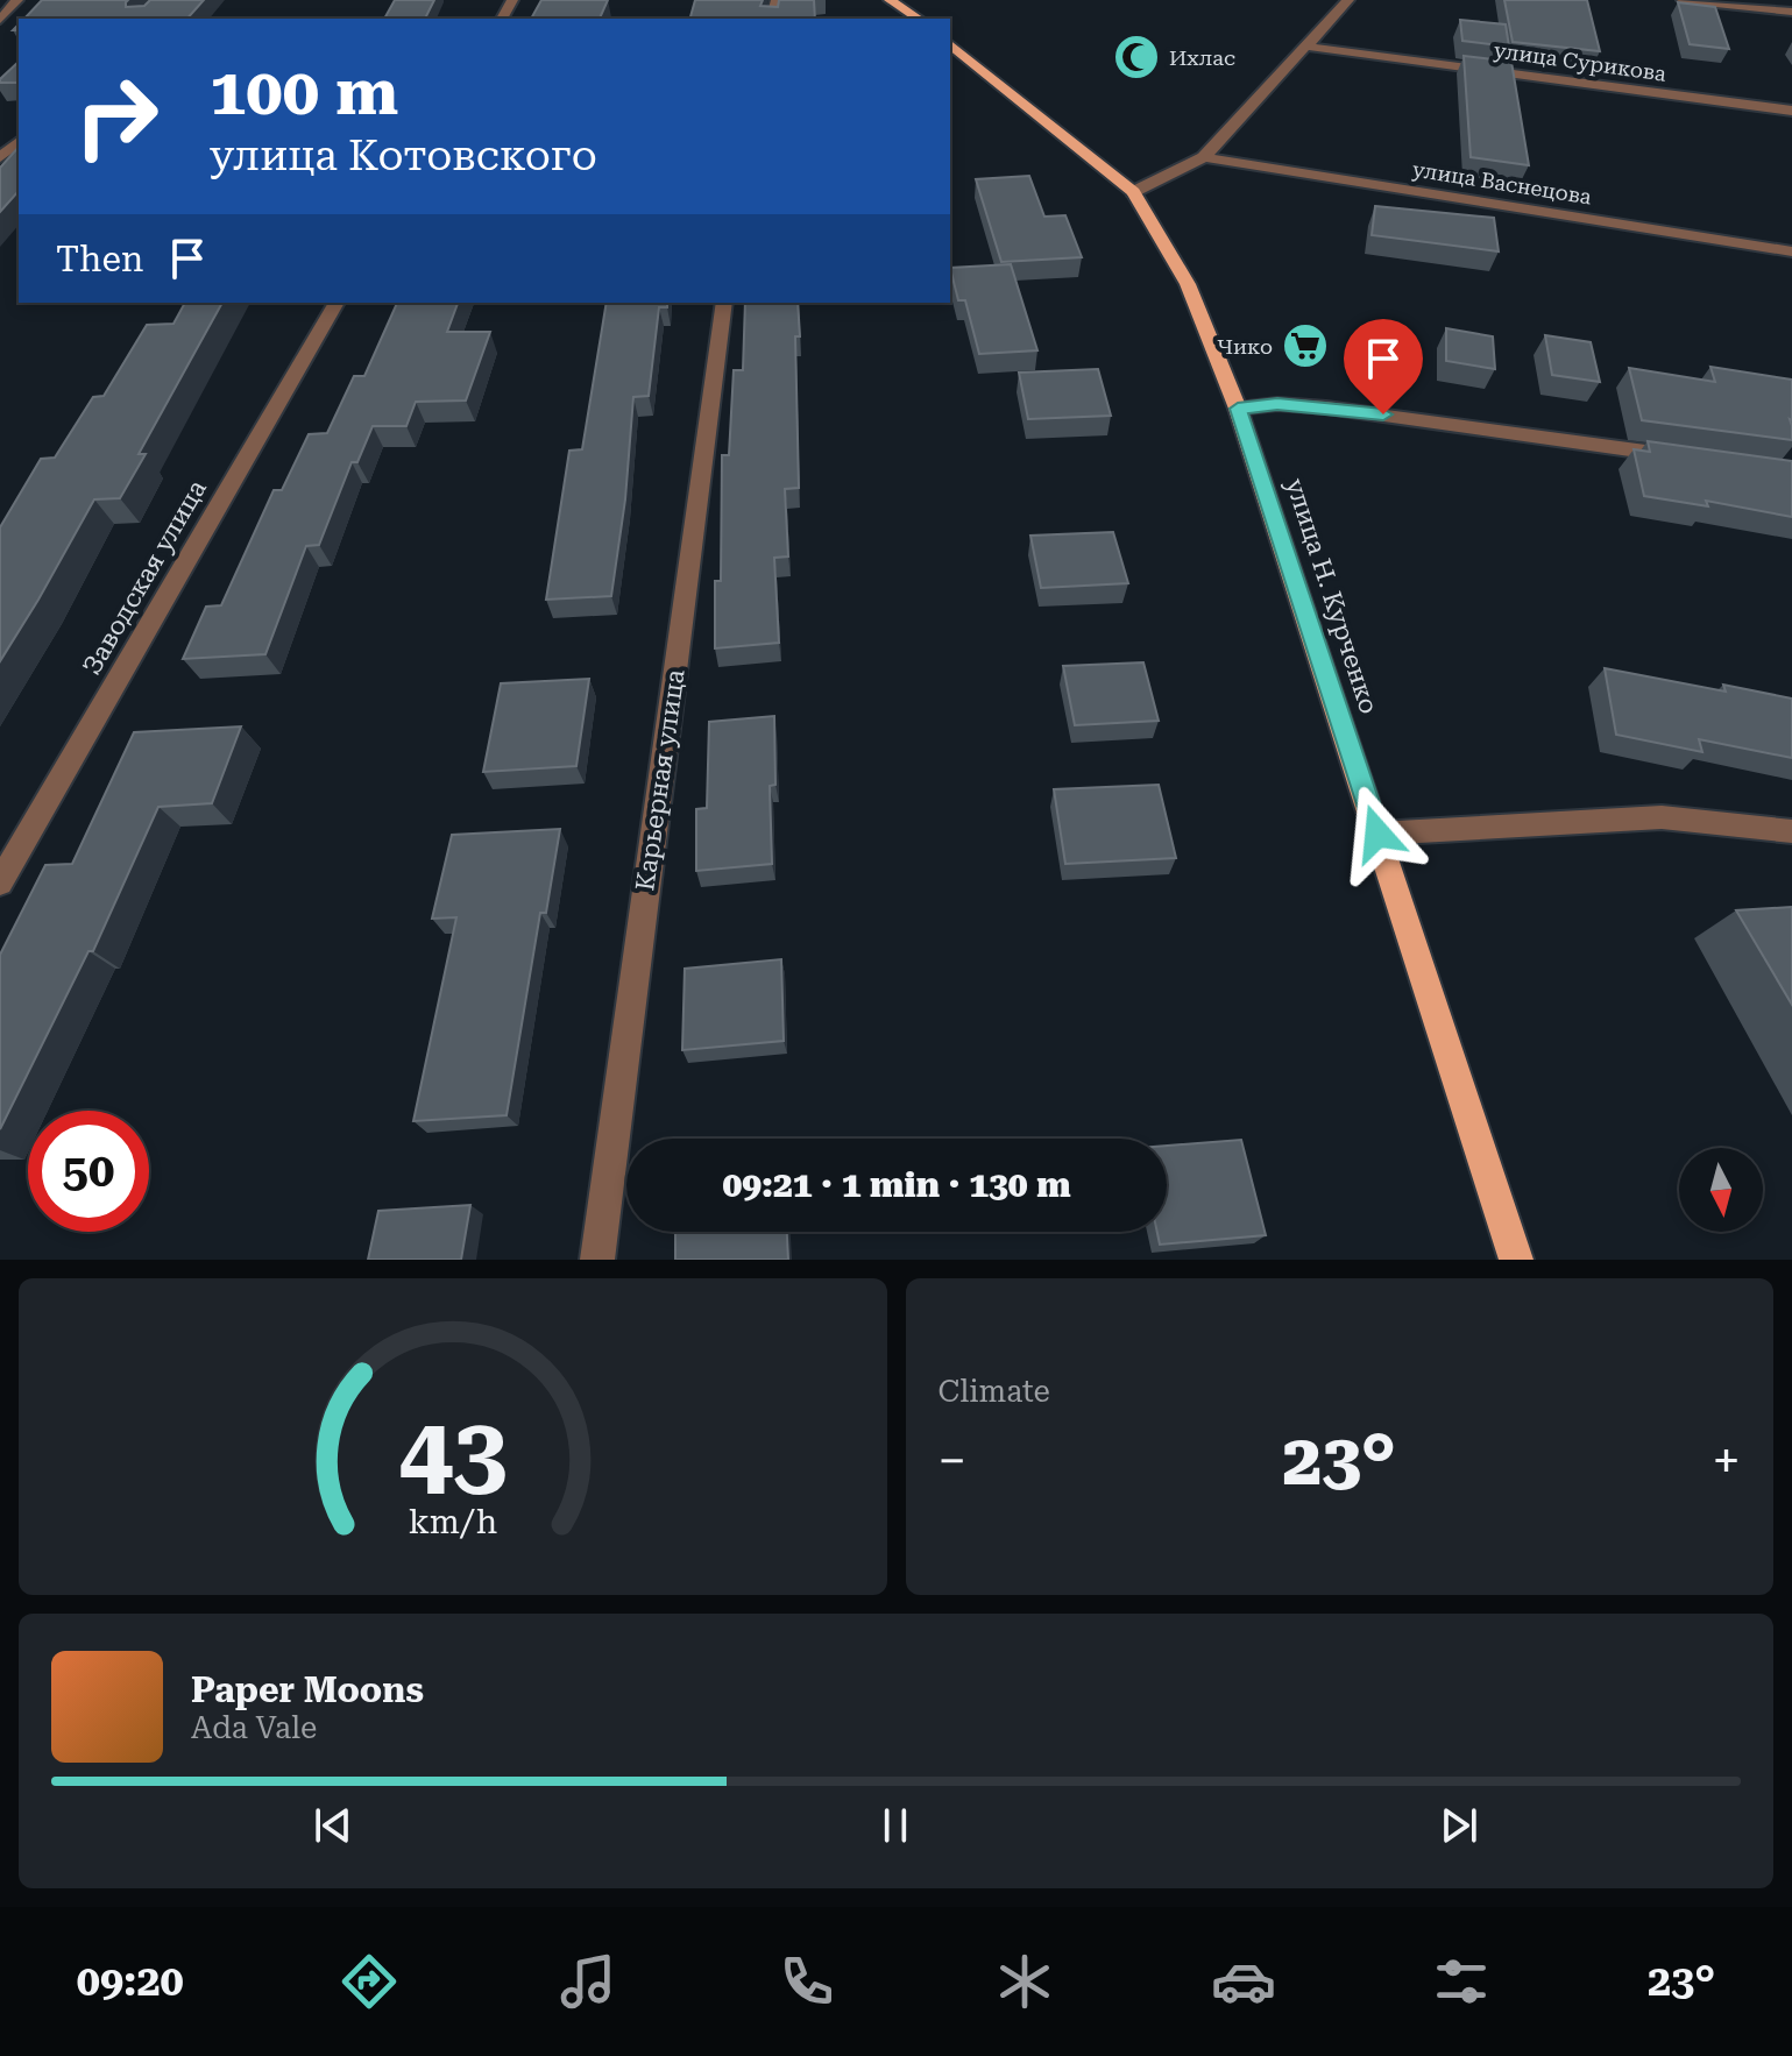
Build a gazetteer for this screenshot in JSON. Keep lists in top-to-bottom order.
{
  "streets": {
    "main road": ["улица Н. Курченко"],
    "street": [
      "улица Сурикова",
      "улица Васнецова",
      "Заводская улица",
      "Карьерная улица"
    ]
  },
  "places": {
    "mosque": ["Ихлас"],
    "supermarket": ["Чико"]
  },
  "north": "bottom",
  "page": {
    "turn": ["100 m", "улица Котовского"],
    "then": "Then",
    "limit": "50",
    "trip": "09:21 · 1 min · 130 m",
    "tile": "Climate",
    "heat": ["−", "23°", "+"],
    "song": ["Paper Moons", "Ada Vale"],
    "tabs": ["09:20", "23°"],
    "gauge": ["43", "km/h"]
  }
}
